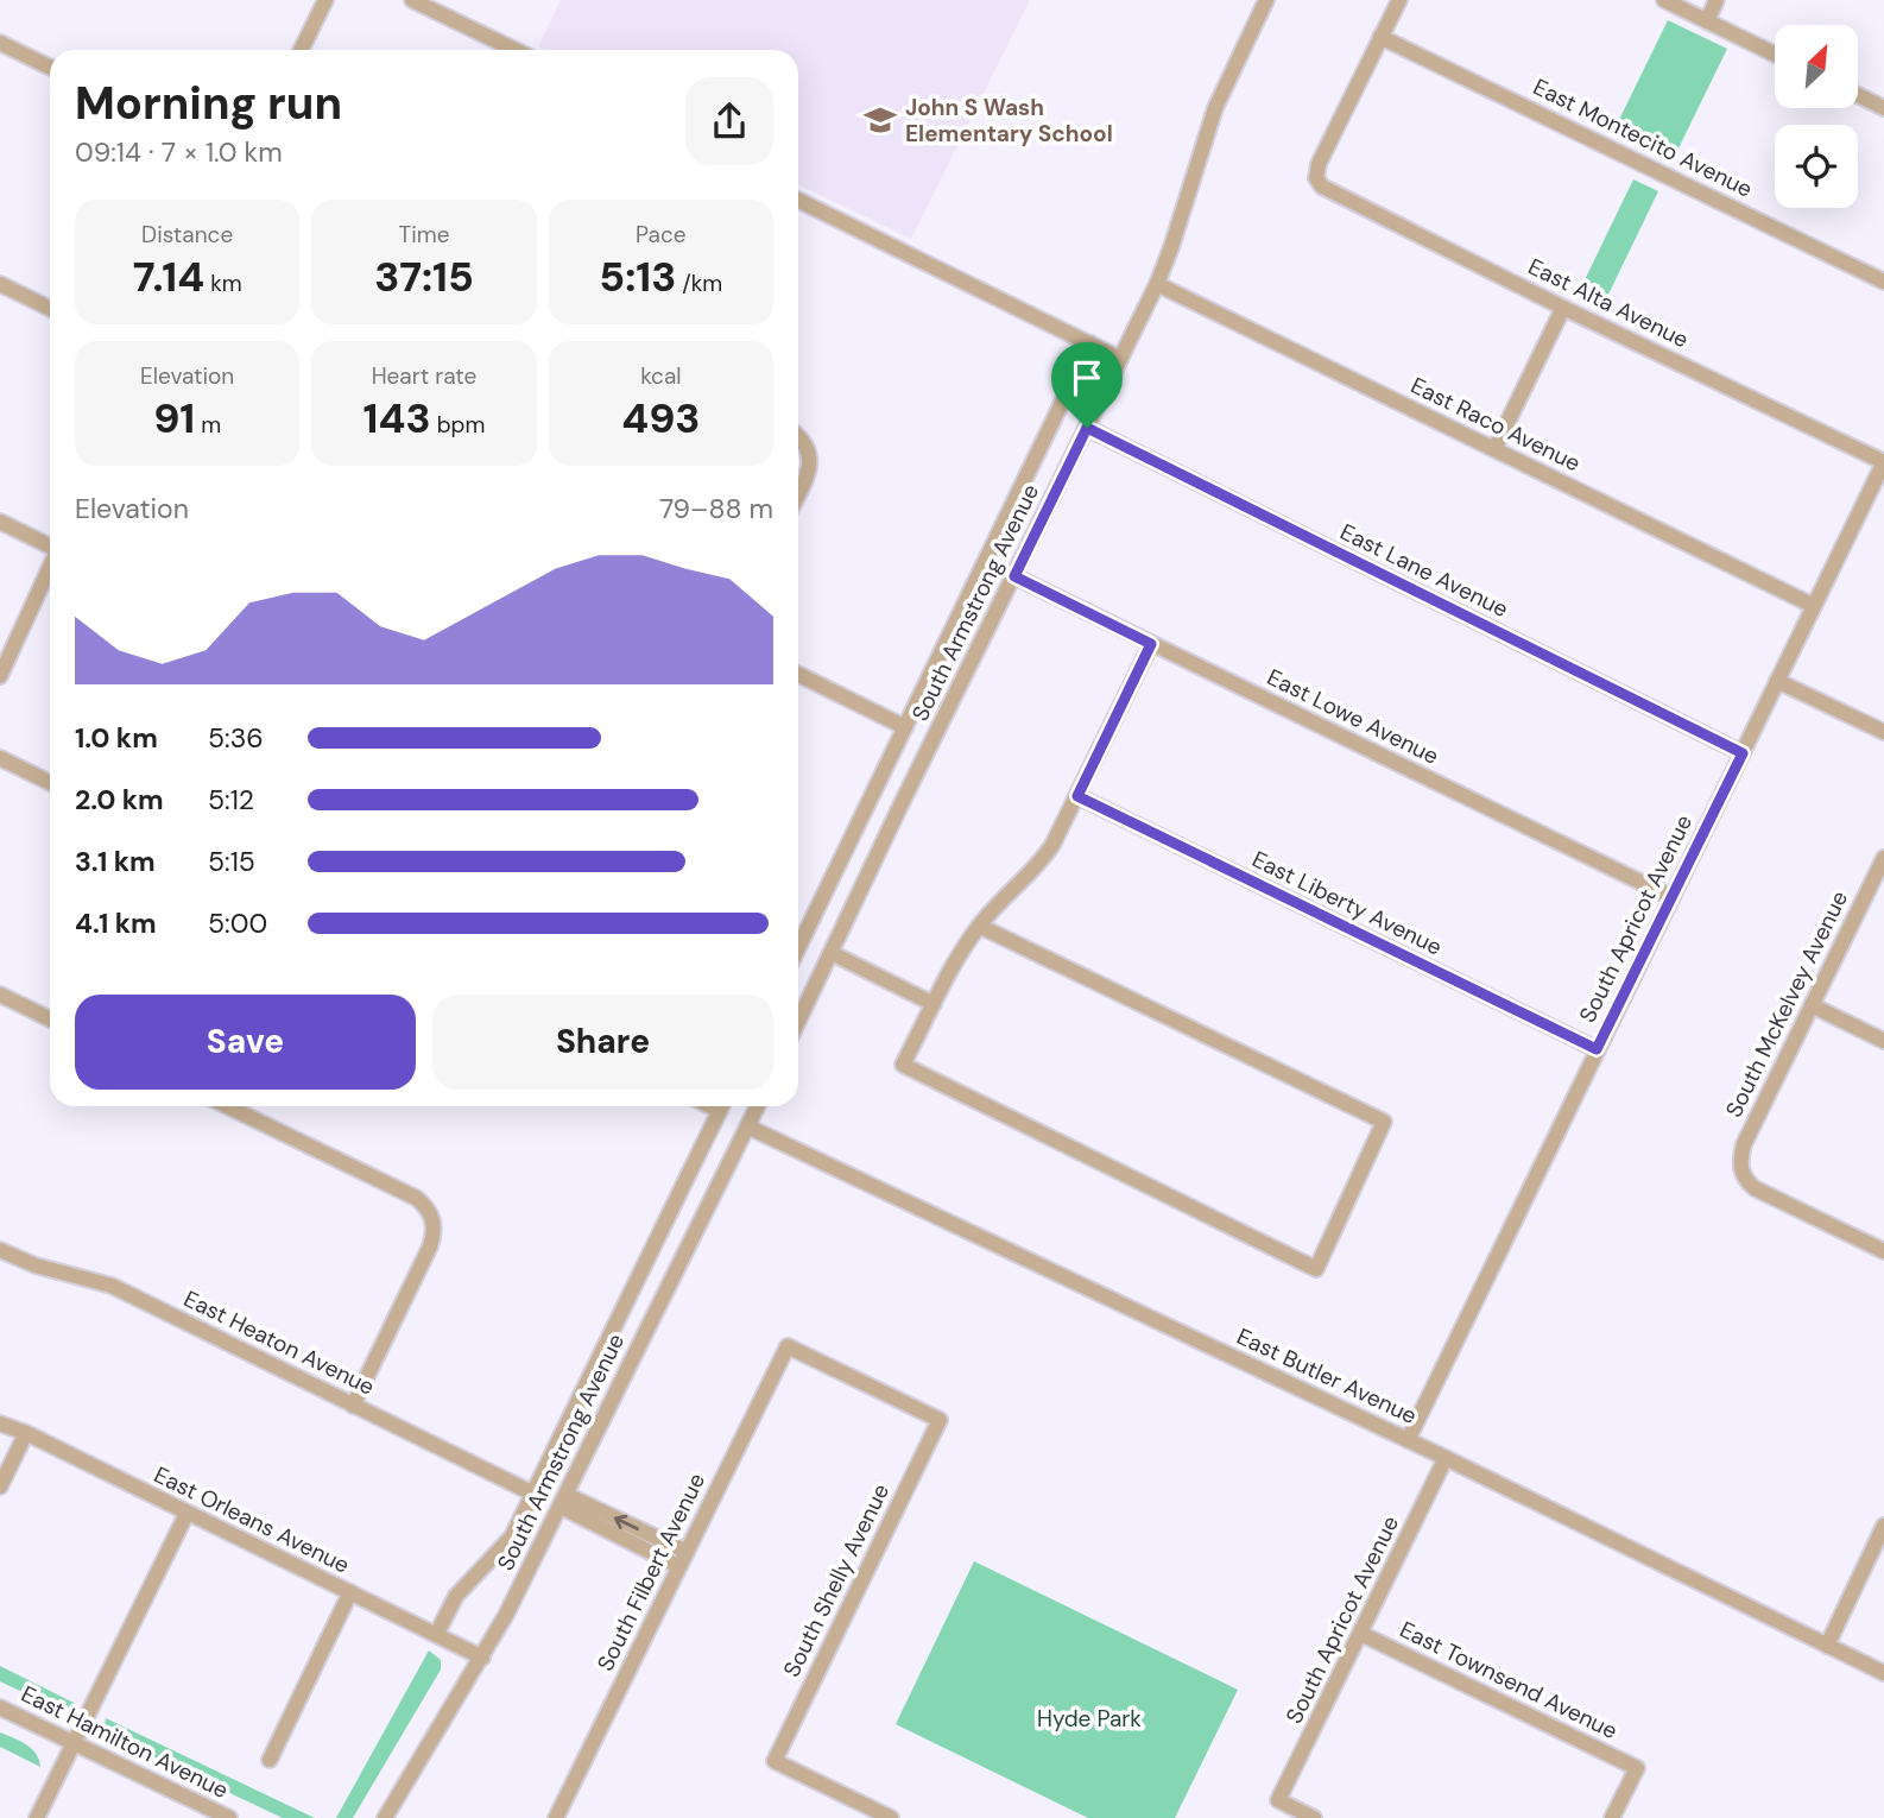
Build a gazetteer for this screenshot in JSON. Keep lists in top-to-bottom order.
{
  "streets": {
    "street": [
      "East Montecito Avenue",
      "East Alta Avenue",
      "East Raco Avenue",
      "East Lane Avenue",
      "South Armstrong Avenue",
      "East Lowe Avenue",
      "East Liberty Avenue",
      "South Apricot Avenue",
      "South McKelvey Avenue",
      "East Heaton Avenue",
      "East Butler Avenue",
      "East Orleans Avenue",
      "South Filbert Avenue",
      "South Shelly Avenue",
      "East Townsend Avenue",
      "East Hamilton Avenue"
    ]
  },
  "crossings": [
    ["East Montecito Avenue", "East Alta Avenue"],
    ["East Alta Avenue", "South Apricot Avenue"],
    ["East Raco Avenue", "South Armstrong Avenue"],
    ["East Raco Avenue", "South Apricot Avenue"],
    ["East Lane Avenue", "South Armstrong Avenue"],
    ["East Lane Avenue", "South Apricot Avenue"],
    ["South Armstrong Avenue", "East Lowe Avenue"],
    ["South Armstrong Avenue", "East Heaton Avenue"],
    ["South Armstrong Avenue", "East Butler Avenue"],
    ["South Armstrong Avenue", "East Orleans Avenue"],
    ["East Lowe Avenue", "South Apricot Avenue"],
    ["East Liberty Avenue", "South Apricot Avenue"],
    ["South Apricot Avenue", "East Butler Avenue"],
    ["South Apricot Avenue", "East Townsend Avenue"],
    ["South Filbert Avenue", "South Shelly Avenue"]
  ],
  "parks": ["Hyde Park"],
  "places": {
    "school or university": ["John S Wash Elementary School"]
  },
  "north": "top right",
  "page": {
    "heading": ["Morning run", "09:14 · 7 × 1.0 km"],
    "stats": [
      ["Distance", "7.14 km"],
      ["Time", "37:15"],
      ["Pace", "5:13 /km"],
      ["Elevation", "91 m"],
      ["Heart rate", "143 bpm"],
      ["kcal", "493"]
    ],
    "chart": ["Elevation", "79–88 m"],
    "list": [
      {
        "name": "1.0 km",
        "note": "5:36"
      },
      {
        "name": "2.0 km",
        "note": "5:12"
      },
      {
        "name": "3.1 km",
        "note": "5:15"
      },
      {
        "name": "4.1 km",
        "note": "5:00"
      }
    ],
    "buttons": ["Save", "Share"]
  }
}
